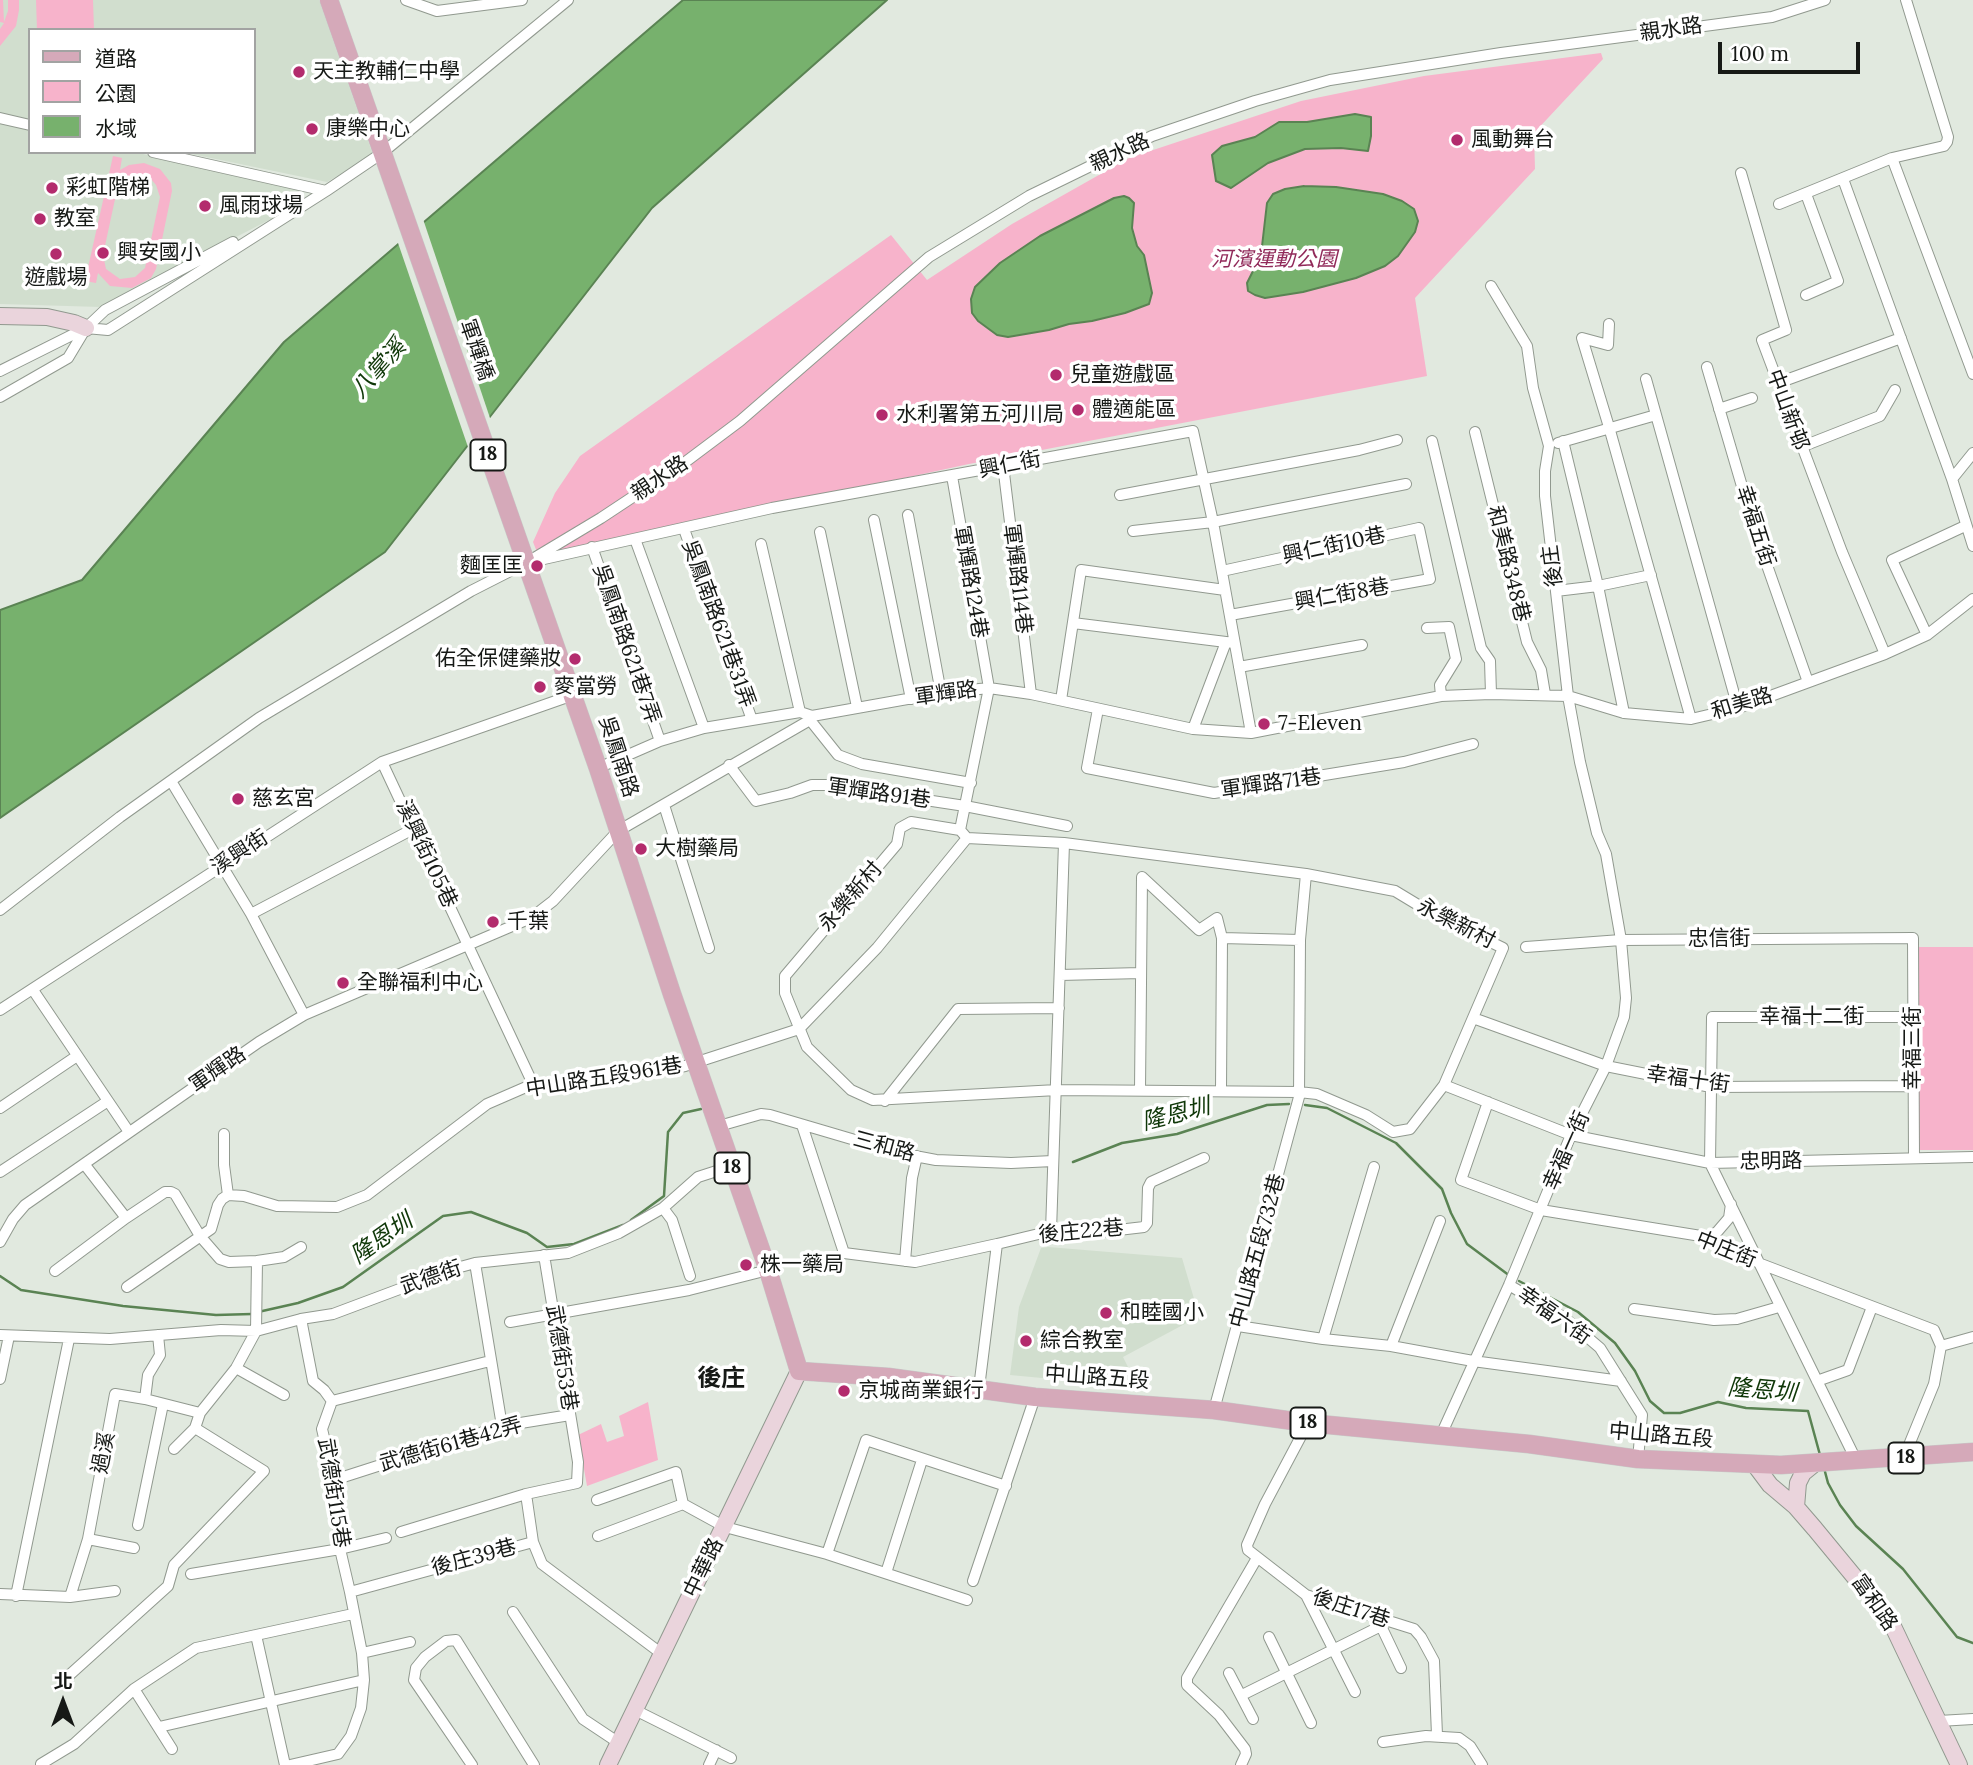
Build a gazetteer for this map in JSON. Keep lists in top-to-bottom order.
{
  "streets": {
    "main road": [
      "軍輝橋",
      "18",
      "吳鳳南路",
      "中山路五段"
    ],
    "street": [
      "親水路",
      "中山新邨",
      "興仁街",
      "幸福五街",
      "興仁街10巷",
      "和美路348巷",
      "後庄",
      "軍輝路114巷",
      "軍輝路124巷",
      "興仁街8巷",
      "吳鳳南路621巷31弄",
      "吳鳳南路621巷7弄",
      "軍輝路",
      "和美路",
      "軍輝路71巷",
      "軍輝路91巷",
      "溪興街",
      "溪興街105巷",
      "永樂新村",
      "忠信街",
      "幸福十二街",
      "幸福三街",
      "中山路五段961巷",
      "幸福十街",
      "三和路",
      "幸福一街",
      "忠明路",
      "後庄22巷",
      "中庄街",
      "中山路五段732巷",
      "武德街",
      "幸福六街",
      "武德街53巷",
      "武德街61巷42弄",
      "過溪",
      "武德街115巷",
      "後庄39巷",
      "中華路",
      "富和路",
      "後庄17巷"
    ]
  },
  "crossings": [
    ["親水路", "軍輝橋"],
    ["親水路", "興仁街"],
    ["親水路", "吳鳳南路"],
    ["軍輝橋", "18"],
    ["軍輝橋", "興仁街"],
    ["軍輝橋", "吳鳳南路"],
    ["中山新邨", "和美路"],
    ["18", "吳鳳南路"],
    ["18", "中山路五段961巷"],
    ["18", "三和路"],
    ["18", "武德街"],
    ["18", "中山路五段"],
    ["18", "中華路"],
    ["興仁街", "興仁街10巷"],
    ["興仁街", "軍輝路114巷"],
    ["興仁街", "軍輝路124巷"],
    ["興仁街", "興仁街8巷"],
    ["興仁街", "吳鳳南路621巷31弄"],
    ["興仁街", "吳鳳南路621巷7弄"],
    ["興仁街", "軍輝路"],
    ["興仁街", "吳鳳南路"],
    ["幸福五街", "和美路"],
    ["興仁街10巷", "興仁街8巷"],
    ["和美路348巷", "和美路"],
    ["後庄", "和美路"],
    ["後庄", "幸福一街"],
    ["軍輝路114巷", "軍輝路"],
    ["軍輝路124巷", "軍輝路"],
    ["軍輝路", "和美路"],
    ["軍輝路", "吳鳳南路"],
    ["軍輝路", "軍輝路71巷"],
    ["軍輝路", "軍輝路91巷"],
    ["軍輝路", "溪興街105巷"],
    ["吳鳳南路", "溪興街"],
    ["吳鳳南路", "中山路五段961巷"],
    ["溪興街", "溪興街105巷"],
    ["永樂新村", "幸福十街"],
    ["永樂新村", "中山路五段732巷"],
    ["忠信街", "幸福三街"],
    ["忠信街", "幸福一街"],
    ["幸福十二街", "幸福三街"],
    ["幸福十二街", "幸福十街"],
    ["幸福三街", "幸福十街"],
    ["幸福三街", "忠明路"],
    ["幸福十街", "幸福一街"],
    ["三和路", "後庄22巷"],
    ["幸福一街", "忠明路"],
    ["幸福一街", "中庄街"],
    ["幸福一街", "幸福六街"],
    ["幸福一街", "中山路五段"],
    ["中山路五段732巷", "中山路五段"],
    ["武德街", "武德街53巷"],
    ["幸福六街", "中山路五段"],
    ["武德街53巷", "武德街61巷42弄"],
    ["中山路五段", "中華路"],
    ["中山路五段", "富和路"],
    ["武德街61巷42弄", "武德街115巷"],
    ["武德街115巷", "後庄39巷"],
    ["後庄39巷", "中華路"]
  ],
  "districts": ["後庄"],
  "water": ["八掌溪", "隆恩圳"],
  "parks": ["河濱運動公園"],
  "places": [
    "天主教輔仁中學",
    "康樂中心",
    "風動舞台",
    "彩虹階梯",
    "風雨球場",
    "教室",
    "興安國小",
    "遊戲場",
    "兒童遊戲區",
    "體適能區",
    "水利署第五河川局",
    "麵匡匡",
    "佑全保健藥妝",
    "麥當勞",
    "7-Eleven",
    "慈玄宮",
    "大樹藥局",
    "千葉",
    "全聯福利中心",
    "株一藥局",
    "和睦國小",
    "綜合教室",
    "京城商業銀行"
  ],
  "legend": ["道路", "公園", "水域"],
  "scale_bar": "100 m",
  "north": "top"
}
